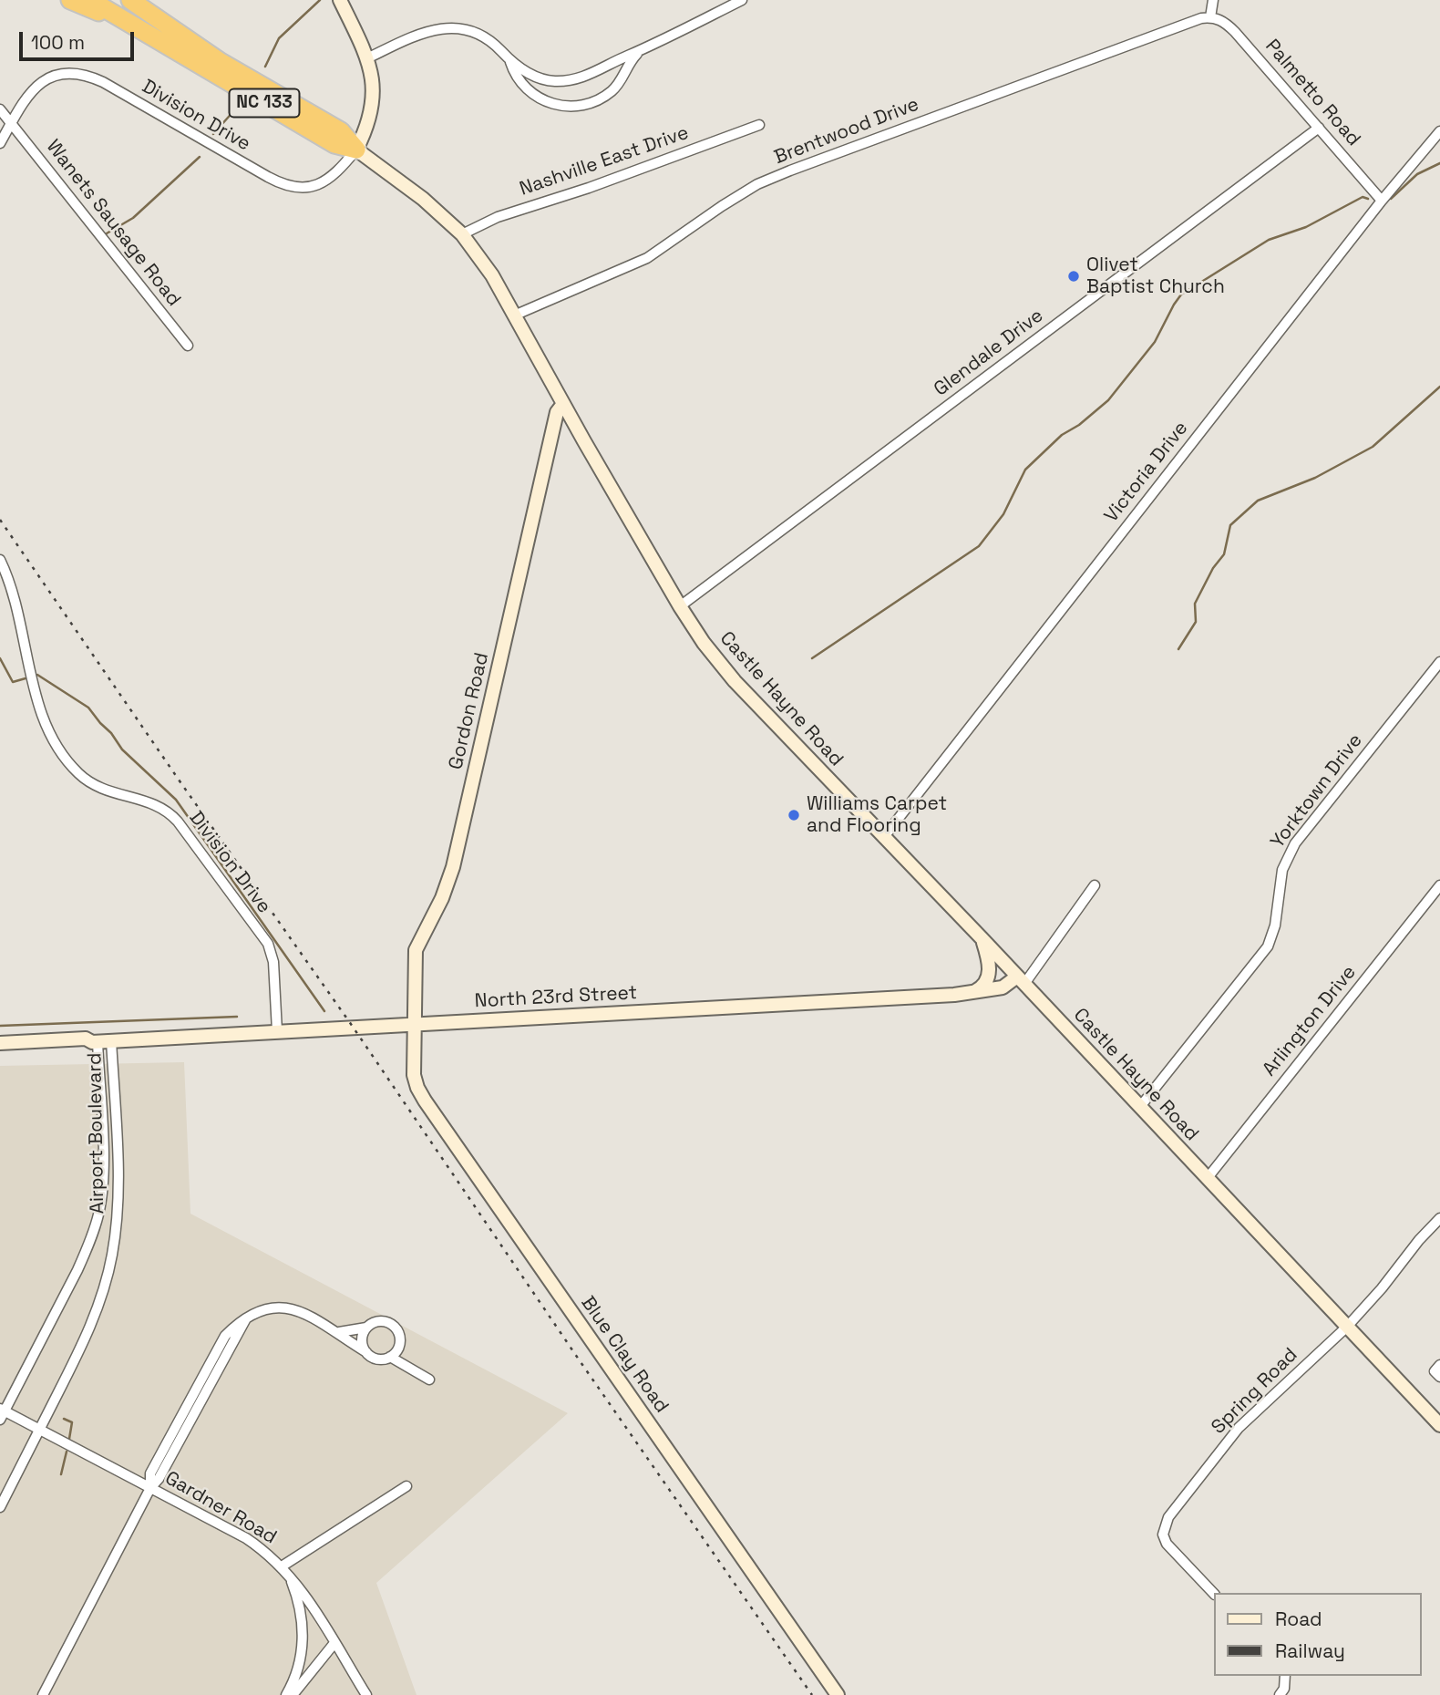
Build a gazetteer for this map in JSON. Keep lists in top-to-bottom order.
{
  "streets": {
    "highway": ["NC 133"],
    "main road": [
      "Castle Hayne Road",
      "Gordon Road",
      "North 23rd Street",
      "Blue Clay Road"
    ],
    "street": [
      "Palmetto Road",
      "Division Drive",
      "Brentwood Drive",
      "Nashville East Drive",
      "Wanets Sausage Road",
      "Glendale Drive",
      "Victoria Drive",
      "Yorktown Drive",
      "Arlington Drive",
      "Airport Boulevard",
      "Spring Road",
      "Gardner Road"
    ]
  },
  "crossings": [
    ["Palmetto Road", "Brentwood Drive"],
    ["Palmetto Road", "Glendale Drive"],
    ["Palmetto Road", "Victoria Drive"],
    ["NC 133", "Division Drive"],
    ["NC 133", "Castle Hayne Road"],
    ["Division Drive", "Wanets Sausage Road"],
    ["Division Drive", "Castle Hayne Road"],
    ["Division Drive", "North 23rd Street"],
    ["Brentwood Drive", "Castle Hayne Road"],
    ["Nashville East Drive", "Castle Hayne Road"],
    ["Glendale Drive", "Castle Hayne Road"],
    ["Victoria Drive", "Castle Hayne Road"],
    ["Castle Hayne Road", "Gordon Road"],
    ["Castle Hayne Road", "Yorktown Drive"],
    ["Castle Hayne Road", "North 23rd Street"],
    ["Castle Hayne Road", "Arlington Drive"],
    ["Castle Hayne Road", "Spring Road"],
    ["Gordon Road", "North 23rd Street"],
    ["Gordon Road", "Blue Clay Road"],
    ["North 23rd Street", "Airport Boulevard"],
    ["North 23rd Street", "Blue Clay Road"],
    ["Airport Boulevard", "Gardner Road"]
  ],
  "places": ["Olivet Baptist Church", "Williams Carpet and Flooring"],
  "legend": ["Road", "Railway"],
  "scale_bar": "100 m"
}
